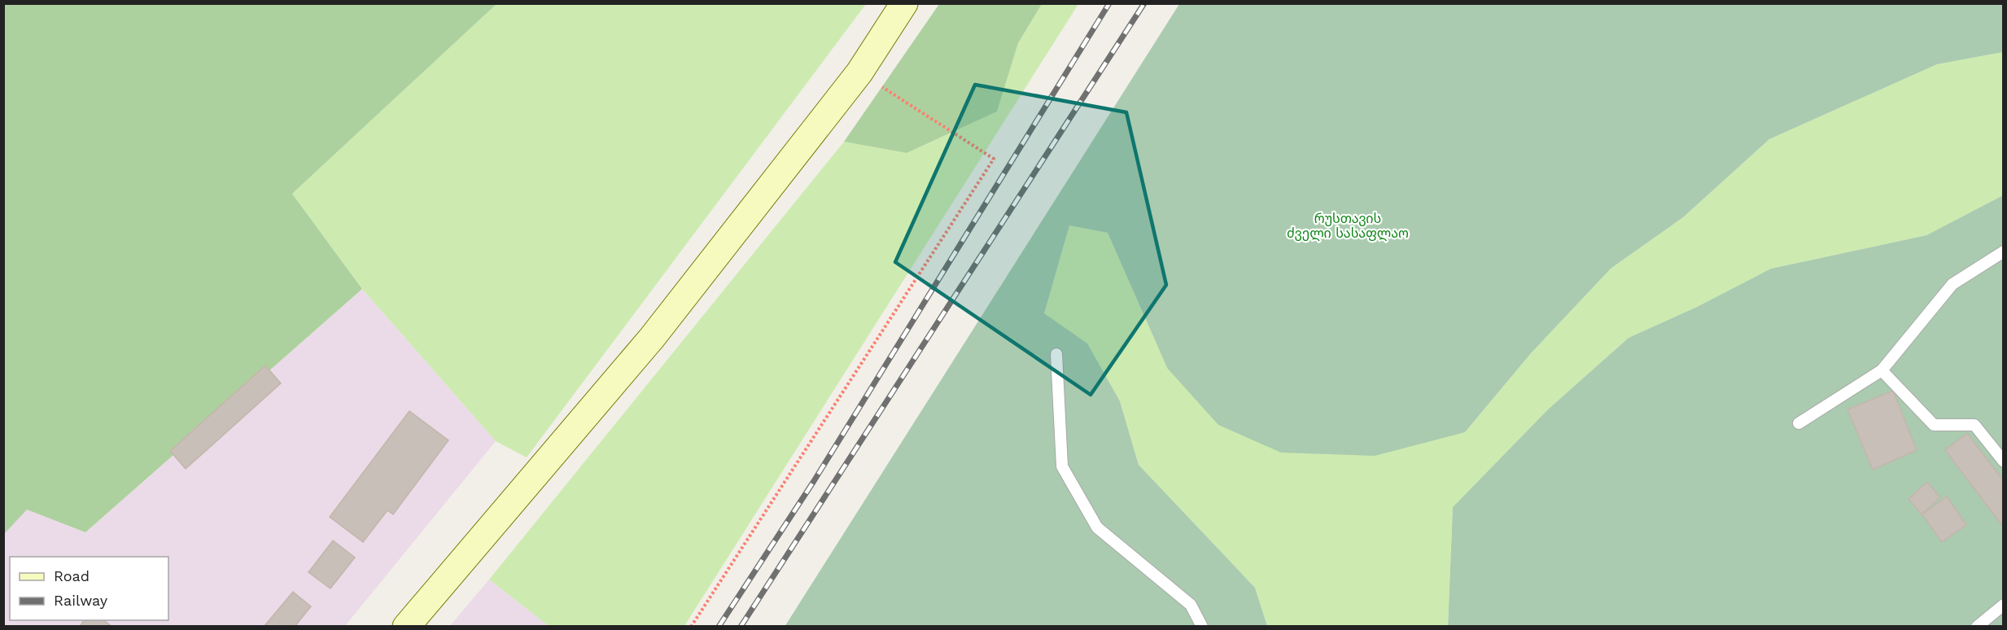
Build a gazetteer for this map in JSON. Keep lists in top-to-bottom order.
{
  "parks": ["რუსთავის ძველი სასაფლაო"],
  "legend": ["Road", "Railway"]
}
